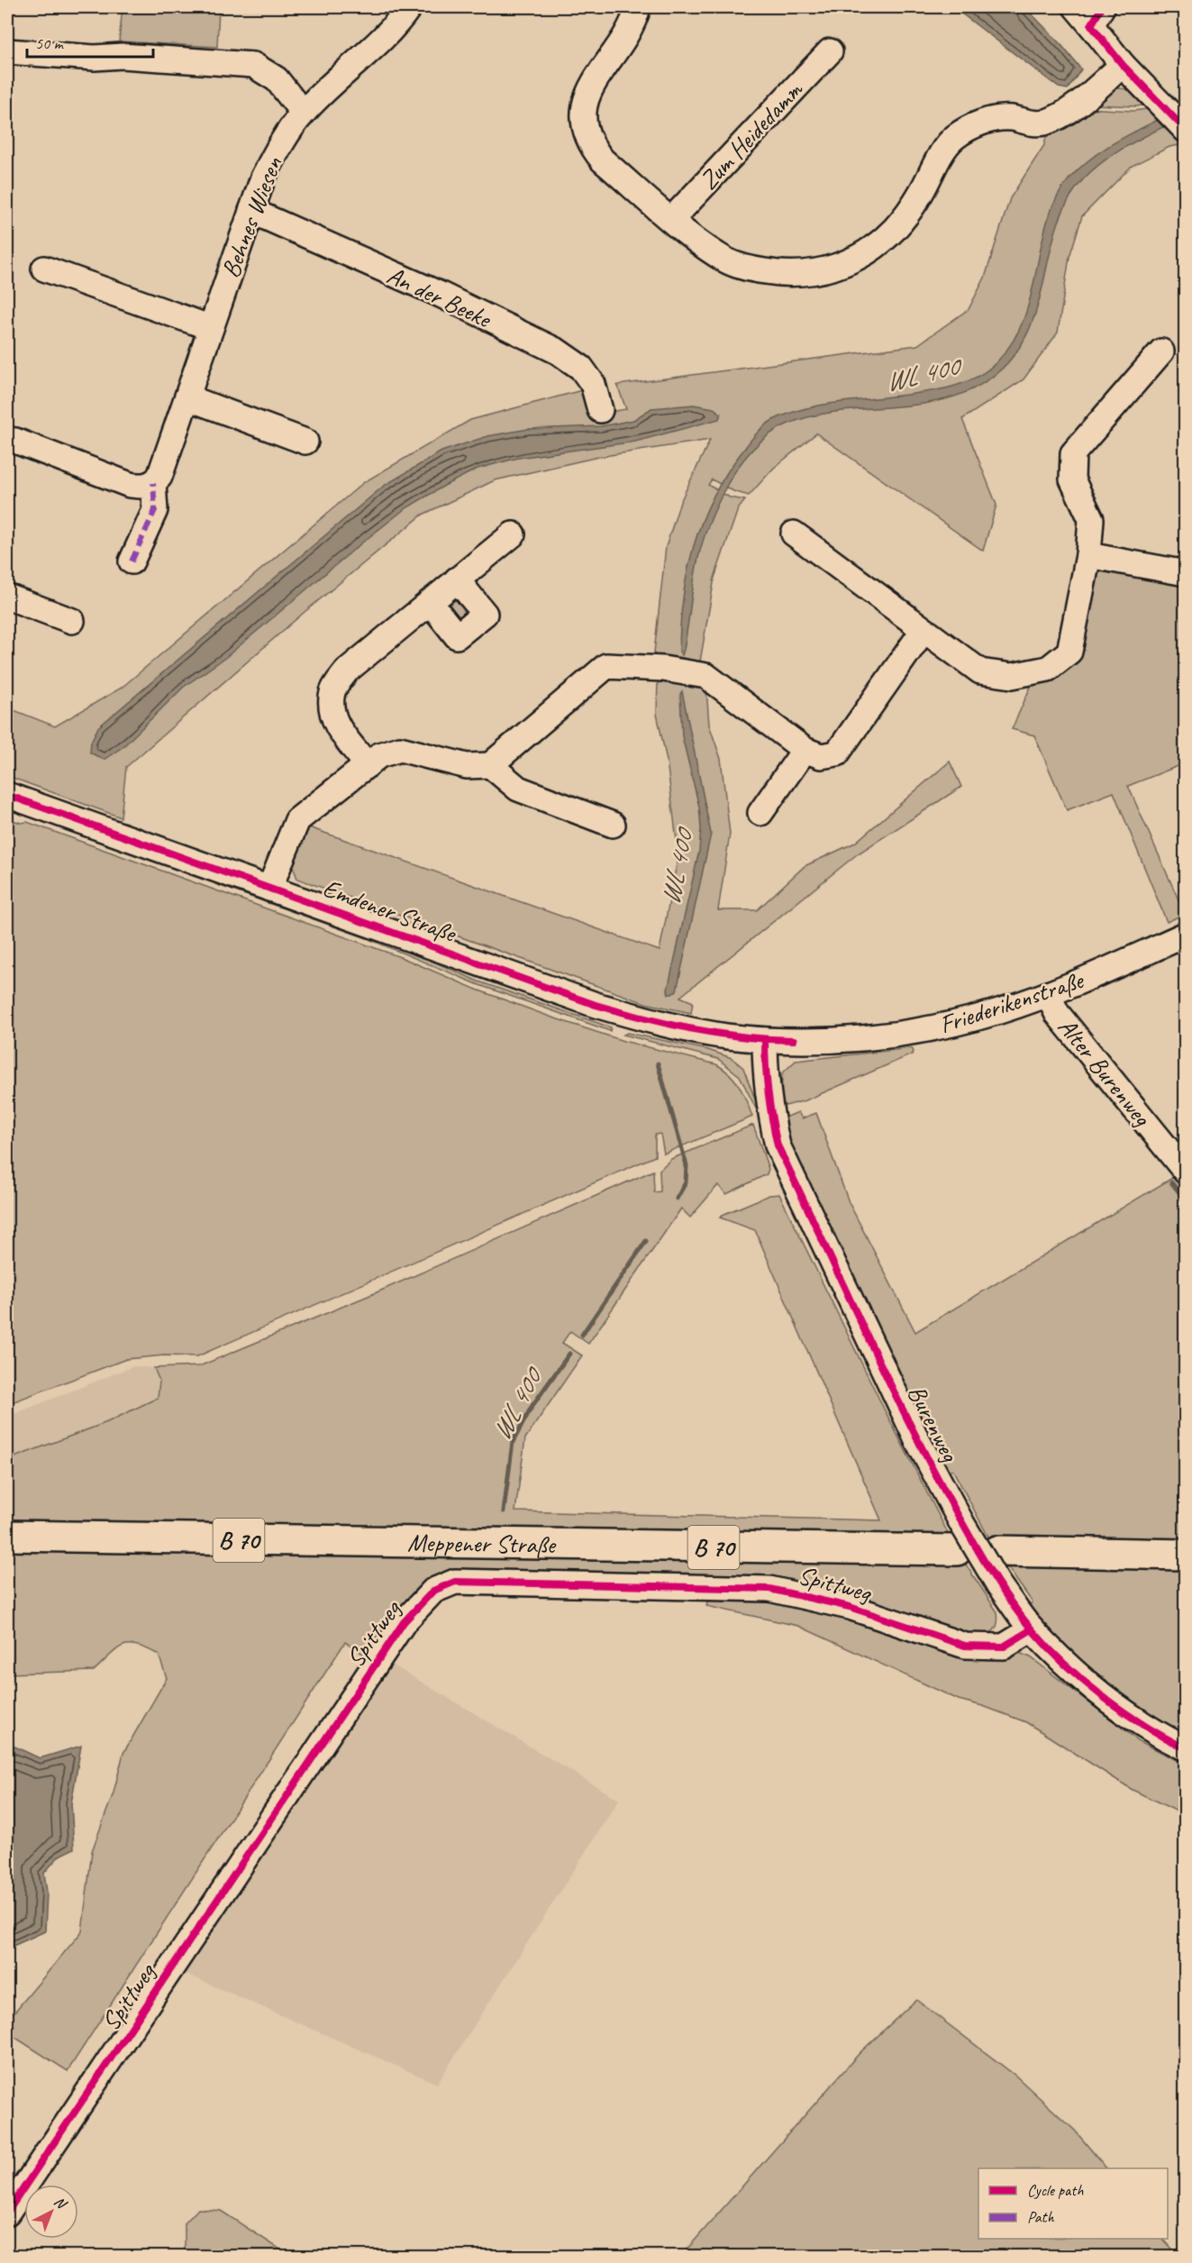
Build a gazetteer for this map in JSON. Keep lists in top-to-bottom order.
{
  "streets": {
    "main road": ["B 70", "Meppener Straße"],
    "street": [
      "Zum Heidedamm",
      "Behnes Wiesen",
      "An der Beeke",
      "Emdener Straße",
      "Friederikenstraße",
      "Alter Burenweg",
      "Burenweg",
      "Spittweg"
    ]
  },
  "crossings": [
    ["Behnes Wiesen", "An der Beeke"],
    ["Emdener Straße", "Friederikenstraße"],
    ["Emdener Straße", "Burenweg"],
    ["Friederikenstraße", "Alter Burenweg"],
    ["Friederikenstraße", "Burenweg"],
    ["Burenweg", "Meppener Straße"],
    ["Burenweg", "Spittweg"]
  ],
  "water": ["WL 400"],
  "legend": ["Cycle path", "Path"],
  "scale_bar": "50 m",
  "north": "top right"
}
